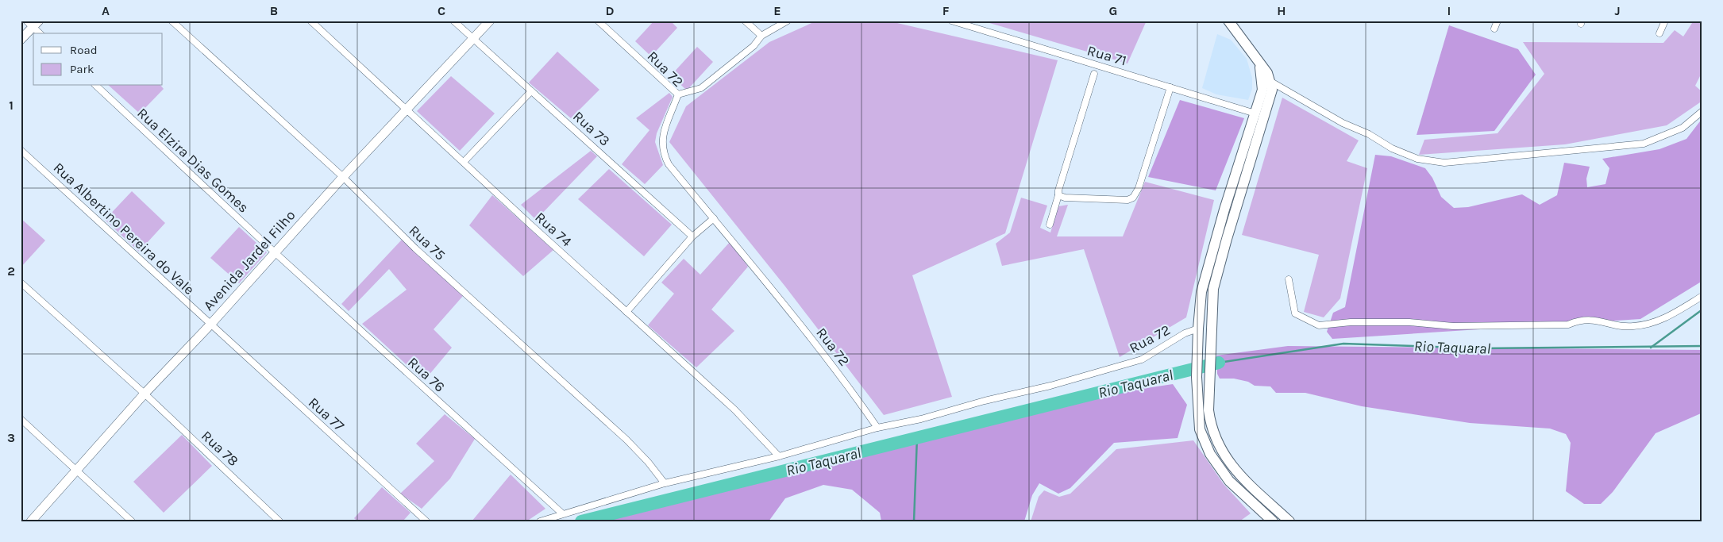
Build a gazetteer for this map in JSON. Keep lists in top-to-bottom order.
{
  "streets": {
    "main road": ["Avenida Jardel Filho"],
    "street": [
      "Rua 71",
      "Rua 72",
      "Rua 73",
      "Rua Elzira Dias Gomes",
      "Rua Albertino Pereira do Vale",
      "Rua 74",
      "Rua 75",
      "Rua 76",
      "Rua 77",
      "Rua 78"
    ]
  },
  "crossings": [
    ["Rua 73", "Avenida Jardel Filho"],
    ["Rua Elzira Dias Gomes", "Avenida Jardel Filho"],
    ["Rua Elzira Dias Gomes", "Rua 76"],
    ["Rua Albertino Pereira do Vale", "Avenida Jardel Filho"],
    ["Rua Albertino Pereira do Vale", "Rua 77"],
    ["Rua 74", "Avenida Jardel Filho"],
    ["Rua 75", "Avenida Jardel Filho"],
    ["Avenida Jardel Filho", "Rua 76"],
    ["Avenida Jardel Filho", "Rua 77"],
    ["Avenida Jardel Filho", "Rua 78"]
  ],
  "water": ["Rio Taquaral"],
  "legend": ["Road", "Park"],
  "grid": {
    "columns": [
      "A",
      "B",
      "C",
      "D",
      "E",
      "F",
      "G",
      "H",
      "I",
      "J"
    ],
    "rows": ["1", "2", "3"]
  }
}
